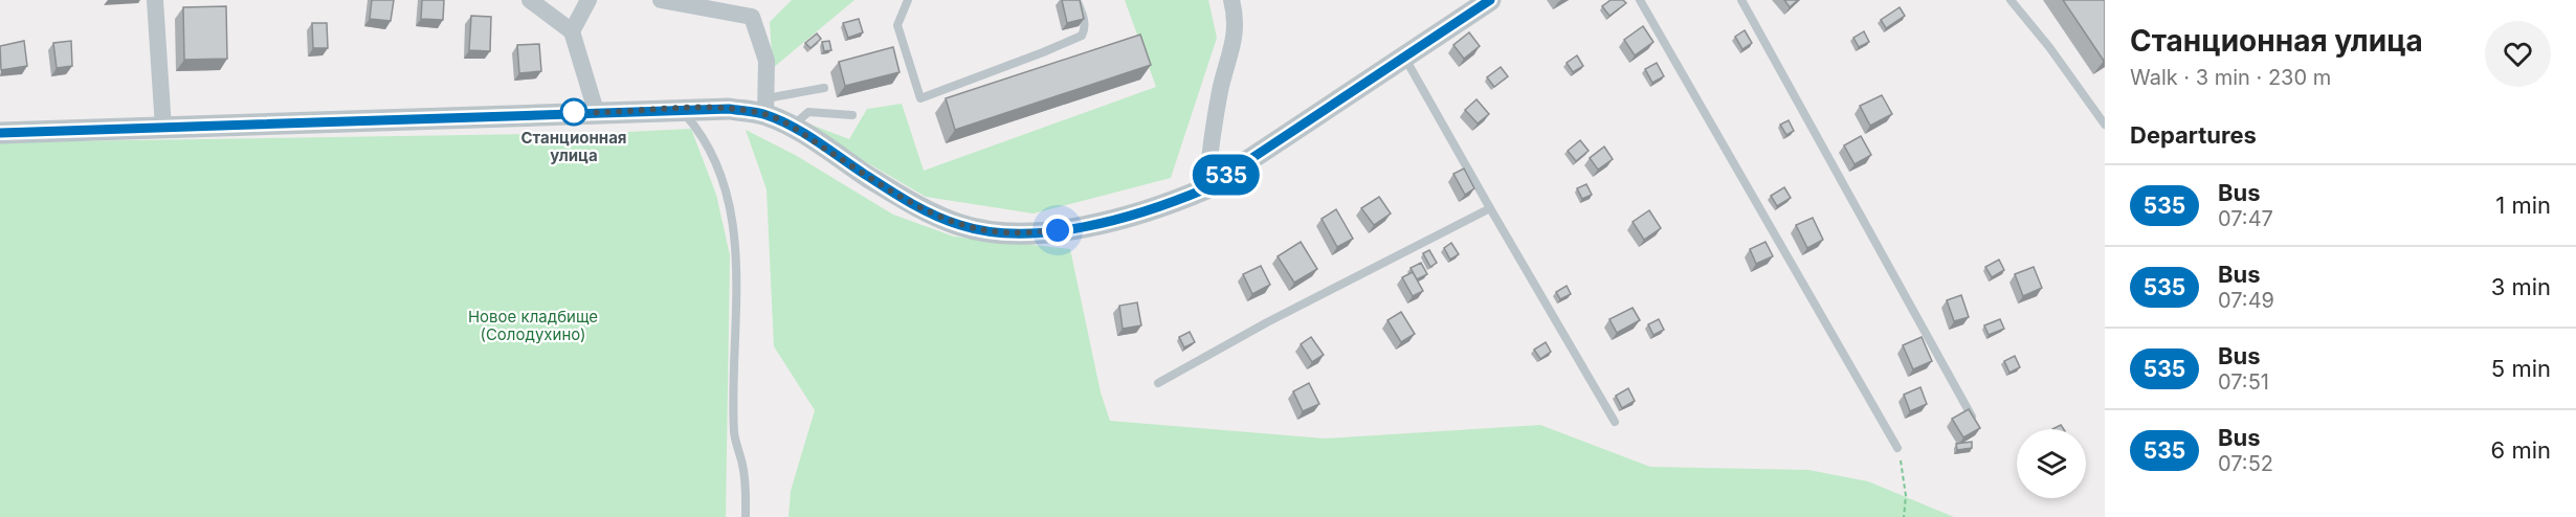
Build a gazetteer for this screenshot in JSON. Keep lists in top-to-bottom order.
{
  "parks": ["Новое кладбище (Солодухино)"],
  "places": ["Станционная улица"],
  "lines": ["bus line 535"],
  "page": {
    "on_map": "535",
    "heading": [
      ["Станционная улица", "Walk · 3 min · 230 m"],
      "Departures"
    ],
    "list": [
      {
        "mark": "535",
        "name": "Bus",
        "note": "07:47",
        "value": "1 min"
      },
      {
        "mark": "535",
        "name": "Bus",
        "note": "07:49",
        "value": "3 min"
      },
      {
        "mark": "535",
        "name": "Bus",
        "note": "07:51",
        "value": "5 min"
      },
      {
        "mark": "535",
        "name": "Bus",
        "note": "07:52",
        "value": "6 min"
      }
    ]
  }
}
